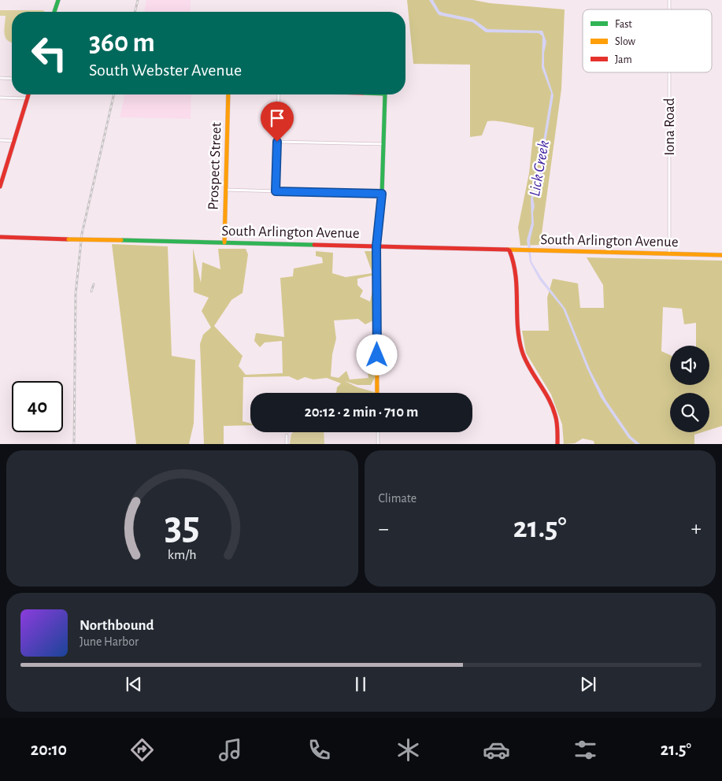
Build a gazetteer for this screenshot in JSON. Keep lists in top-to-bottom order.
{
  "streets": {
    "main road": ["Prospect Street", "South Arlington Avenue"],
    "street": ["Iona Road"]
  },
  "crossings": [
    ["Iona Road", "South Arlington Avenue"],
    ["Prospect Street", "South Arlington Avenue"]
  ],
  "water": ["Lick Creek"],
  "legend": ["Fast", "Slow", "Jam"],
  "page": {
    "turn": ["360 m", "South Webster Avenue"],
    "limit": "40",
    "trip": "20:12 · 2 min · 710 m",
    "tile": "Climate",
    "heat": ["−", "21.5°", "+"],
    "song": ["Northbound", "June Harbor"],
    "tabs": ["20:10", "21.5°"],
    "gauge": ["35", "km/h"]
  }
}
